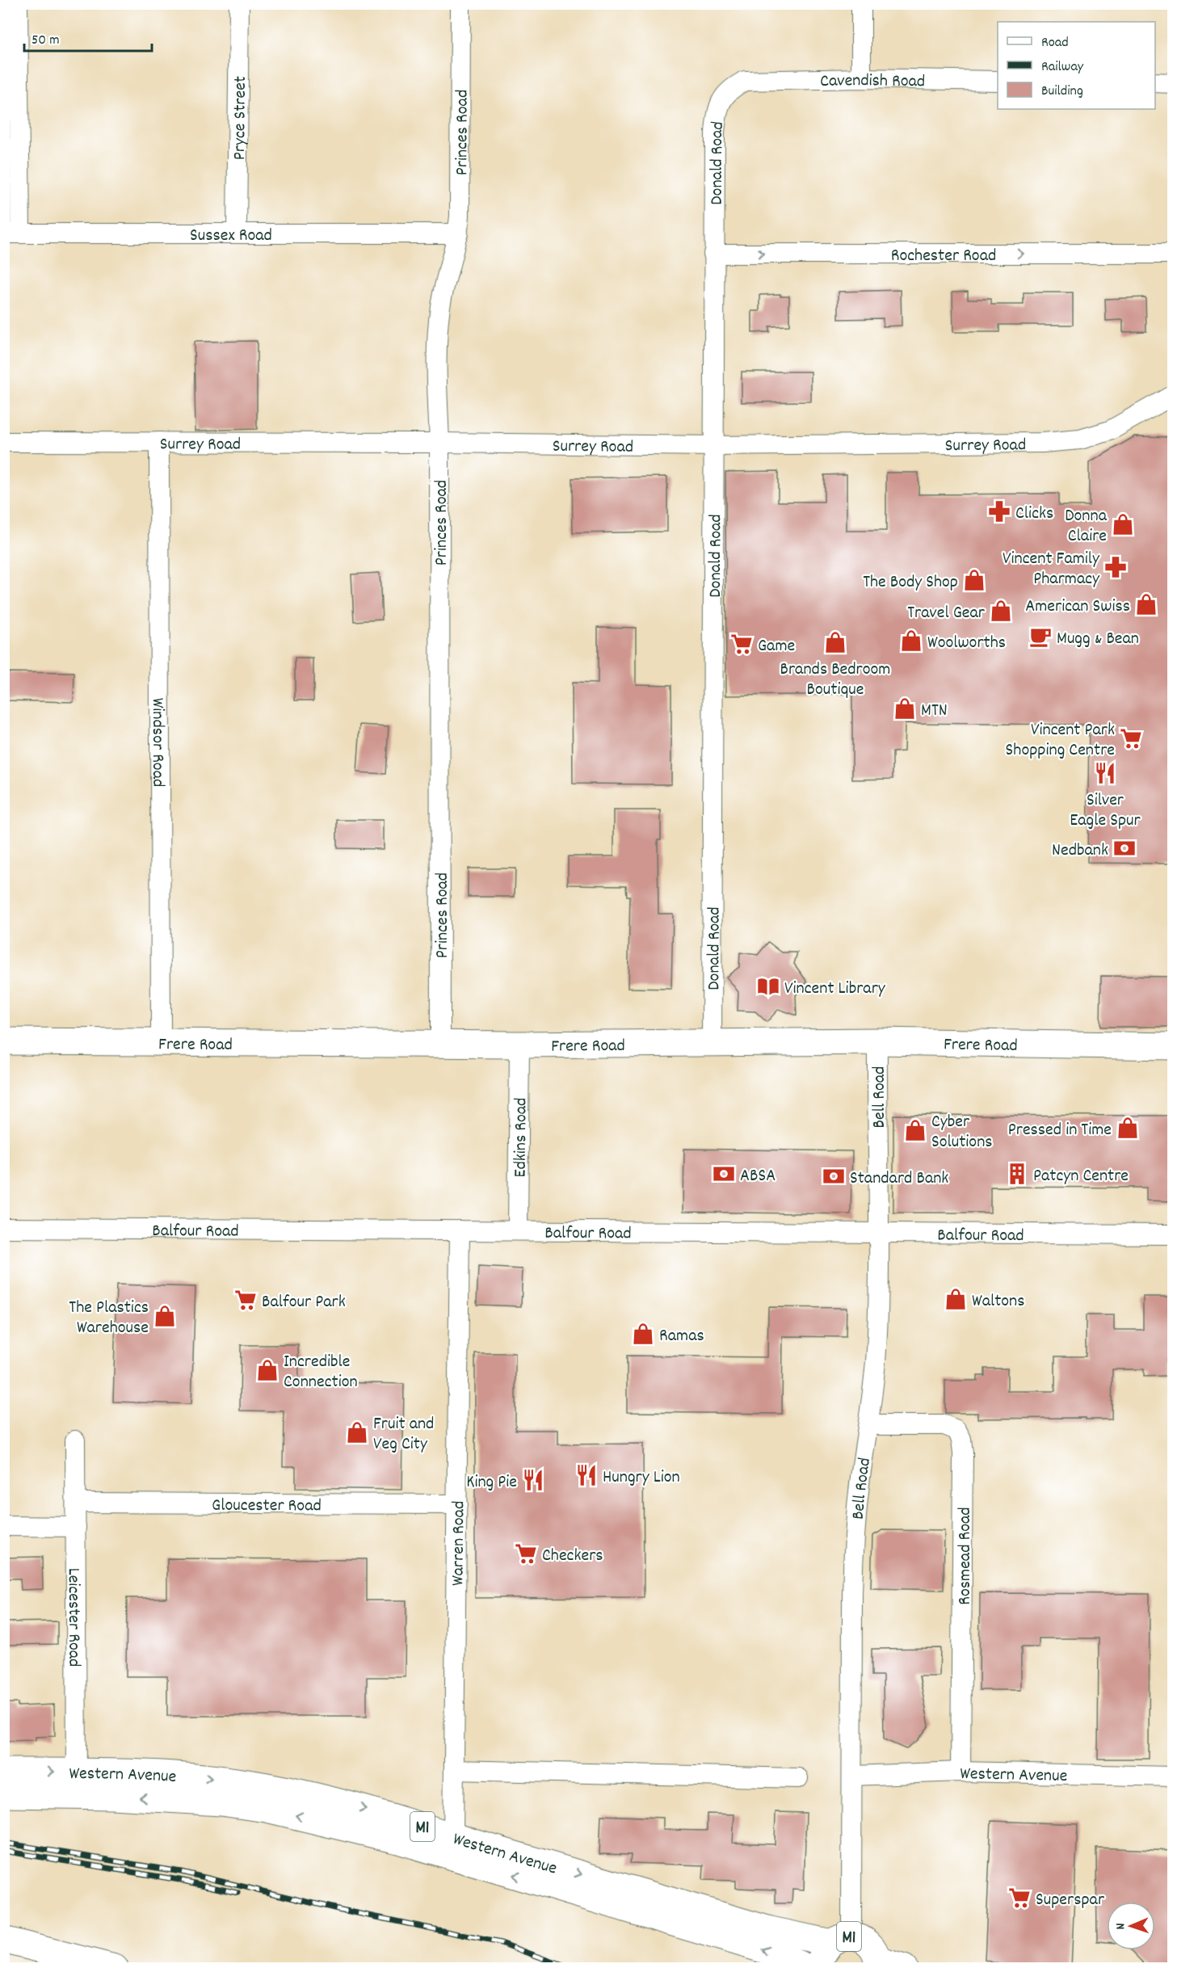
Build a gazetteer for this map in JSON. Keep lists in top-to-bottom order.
{
  "streets": {
    "main road": ["Frere Road", "Western Avenue", "M1"],
    "street": [
      "Cavendish Road",
      "Pryce Street",
      "Princes Road",
      "Donald Road",
      "Sussex Road",
      "Rochester Road",
      "Surrey Road",
      "Windsor Road",
      "Bell Road",
      "Edkins Road",
      "Balfour Road",
      "Gloucester Road",
      "Warren Road",
      "Rosmead Road",
      "Leicester Road"
    ]
  },
  "crossings": [
    ["Cavendish Road", "Donald Road"],
    ["Pryce Street", "Sussex Road"],
    ["Princes Road", "Sussex Road"],
    ["Princes Road", "Surrey Road"],
    ["Princes Road", "Frere Road"],
    ["Donald Road", "Rochester Road"],
    ["Donald Road", "Surrey Road"],
    ["Donald Road", "Frere Road"],
    ["Surrey Road", "Windsor Road"],
    ["Windsor Road", "Frere Road"],
    ["Frere Road", "Bell Road"],
    ["Frere Road", "Edkins Road"],
    ["Bell Road", "Balfour Road"],
    ["Bell Road", "Rosmead Road"],
    ["Bell Road", "Western Avenue"],
    ["Bell Road", "M1"],
    ["Edkins Road", "Balfour Road"],
    ["Balfour Road", "Warren Road"],
    ["Gloucester Road", "Warren Road"],
    ["Gloucester Road", "Leicester Road"],
    ["Warren Road", "Western Avenue"],
    ["Rosmead Road", "Western Avenue"],
    ["Leicester Road", "Western Avenue"],
    ["Western Avenue", "M1"]
  ],
  "one_way": ["Rochester Road"],
  "places": {
    "pharmacy": ["Clicks", "Vincent Family Pharmacy"],
    "shop": [
      "Donna Claire",
      "The Body Shop",
      "American Swiss",
      "Travel Gear",
      "Woolworths",
      "Brands Bedroom Boutique",
      "MTN",
      "Pressed in Time",
      "Cyber Solutions",
      "Waltons",
      "The Plastics Warehouse",
      "Ramas",
      "Incredible Connection",
      "Fruit and Veg City"
    ],
    "cafe": ["Mugg & Bean"],
    "supermarket": [
      "Game",
      "Vincent Park Shopping Centre",
      "Balfour Park",
      "Checkers",
      "Superspar"
    ],
    "restaurant": ["Silver Eagle Spur", "Hungry Lion", "King Pie"],
    "bank": ["Nedbank", "ABSA", "Standard Bank"],
    "library": ["Vincent Library"],
    "building": ["Patcyn Centre"]
  },
  "legend": ["Road", "Railway", "Building"],
  "scale_bar": "50 m",
  "north": "left"
}
